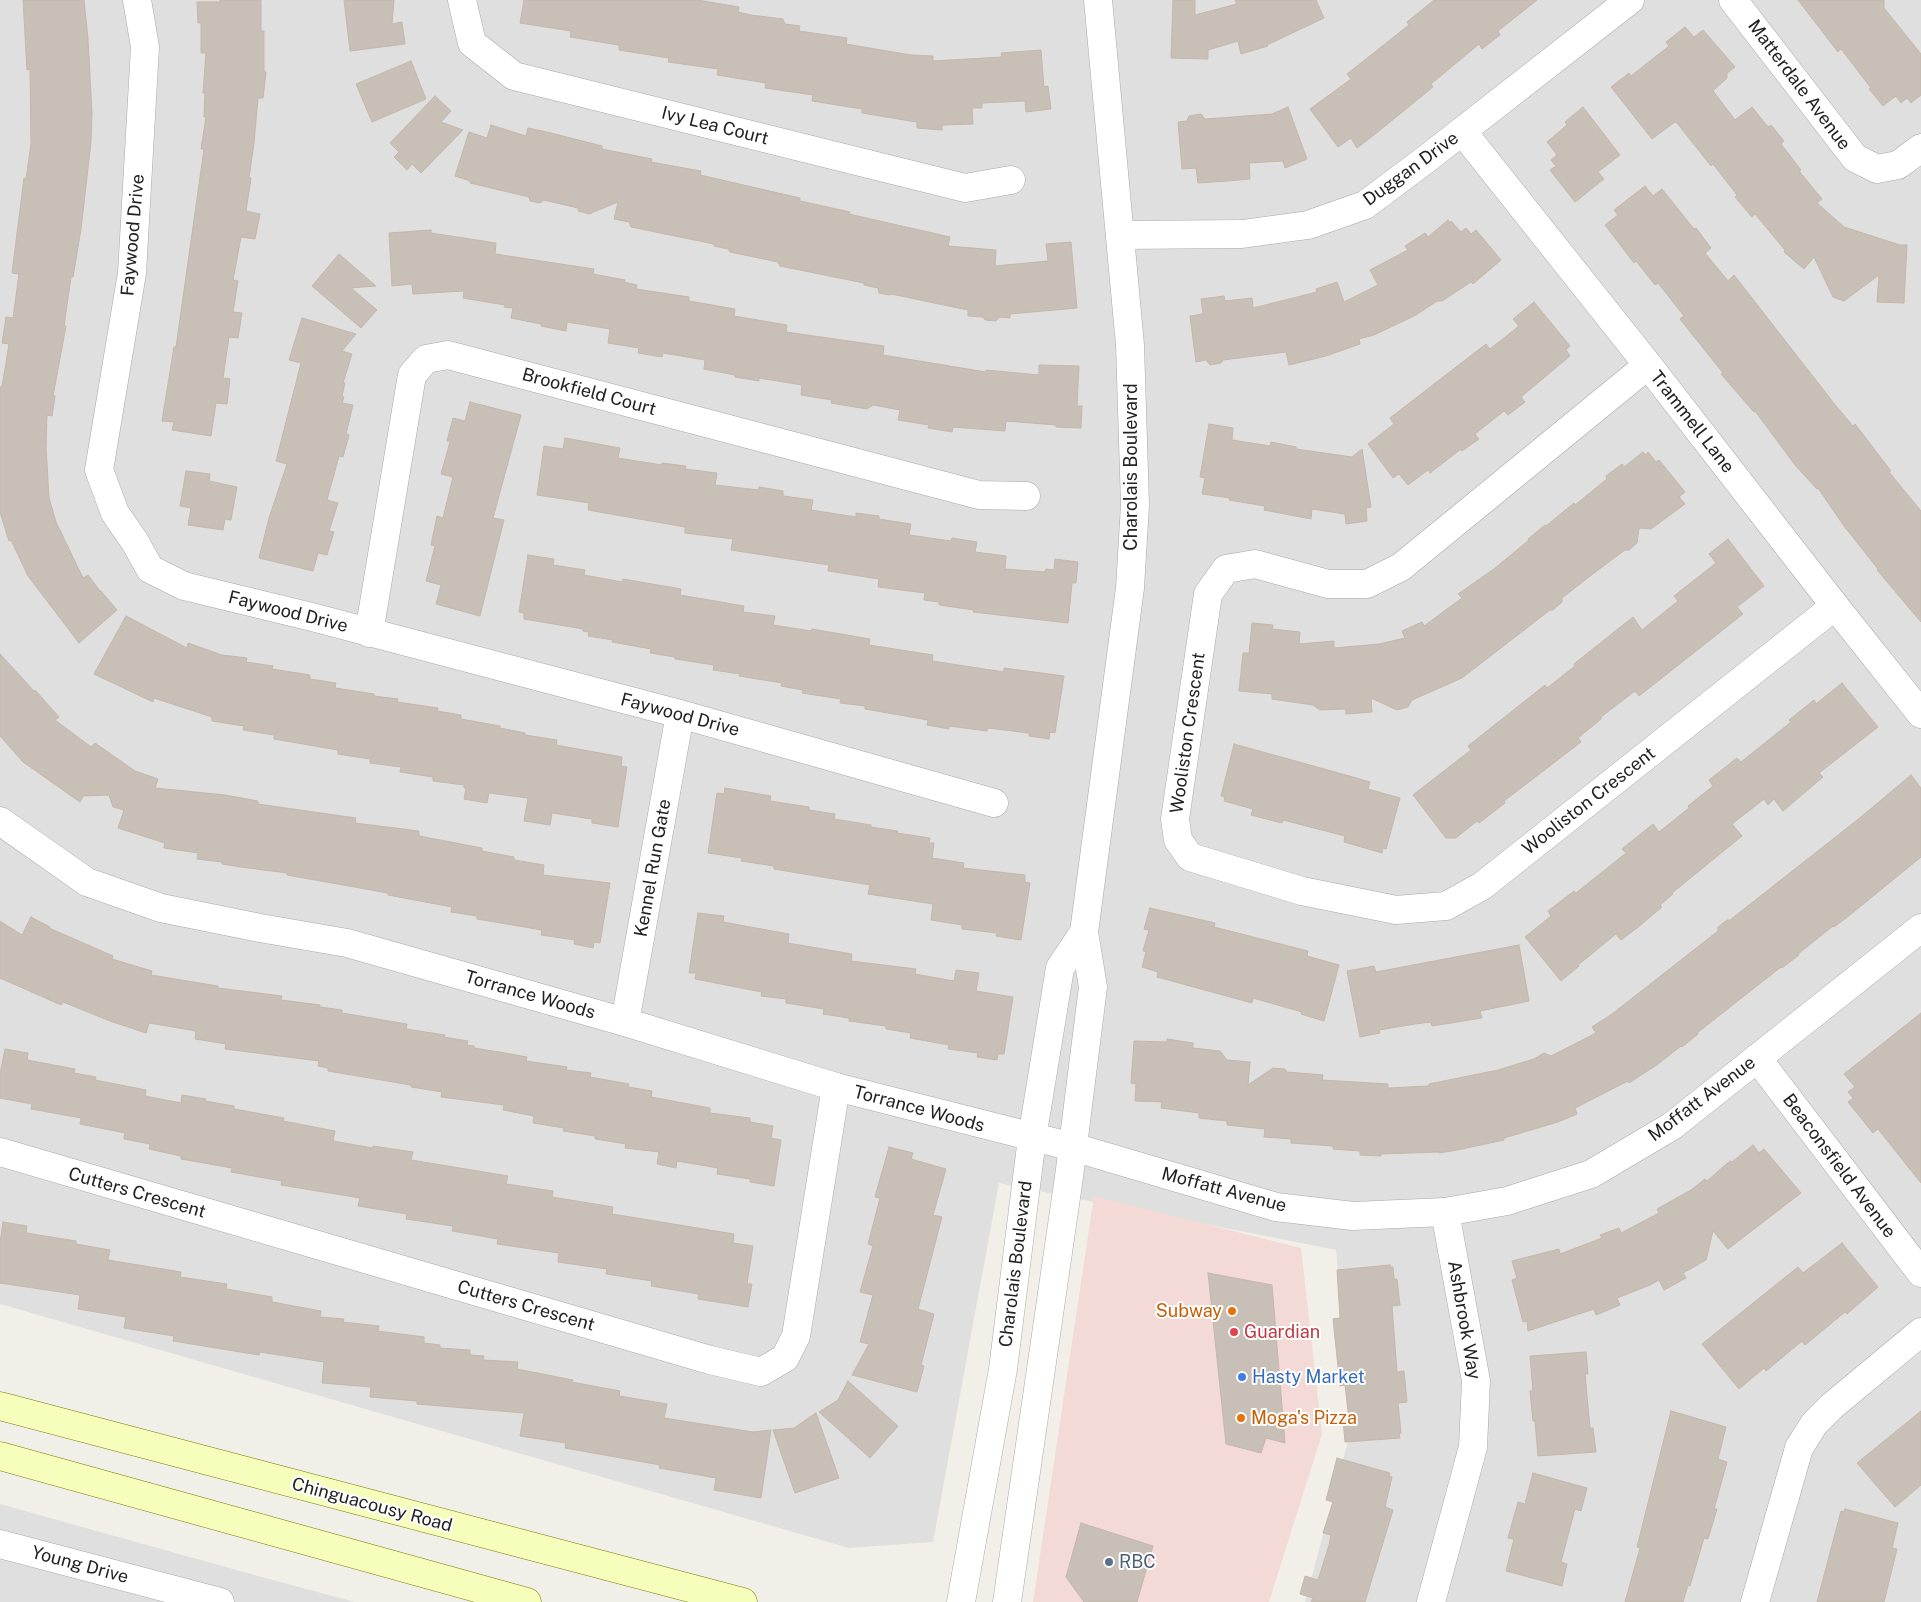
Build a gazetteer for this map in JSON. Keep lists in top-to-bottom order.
{
  "streets": {
    "main road": ["Chinguacousy Road"],
    "street": [
      "Matterdale Avenue",
      "Ivy Lea Court",
      "Duggan Drive",
      "Faywood Drive",
      "Brookfield Court",
      "Trammell Lane",
      "Charolais Boulevard",
      "Wooliston Crescent",
      "Kennel Run Gate",
      "Torrance Woods",
      "Moffatt Avenue",
      "Beaconsfield Avenue",
      "Cutters Crescent",
      "Ashbrook Way",
      "Young Drive"
    ]
  },
  "crossings": [
    ["Duggan Drive", "Trammell Lane"],
    ["Duggan Drive", "Charolais Boulevard"],
    ["Faywood Drive", "Brookfield Court"],
    ["Faywood Drive", "Kennel Run Gate"],
    ["Trammell Lane", "Wooliston Crescent"],
    ["Charolais Boulevard", "Torrance Woods"],
    ["Charolais Boulevard", "Moffatt Avenue"],
    ["Kennel Run Gate", "Torrance Woods"],
    ["Torrance Woods", "Moffatt Avenue"],
    ["Torrance Woods", "Cutters Crescent"],
    ["Moffatt Avenue", "Beaconsfield Avenue"],
    ["Moffatt Avenue", "Ashbrook Way"]
  ],
  "places": [
    "Subway",
    "Guardian",
    "Hasty Market",
    "Moga's Pizza",
    "RBC"
  ]
}
